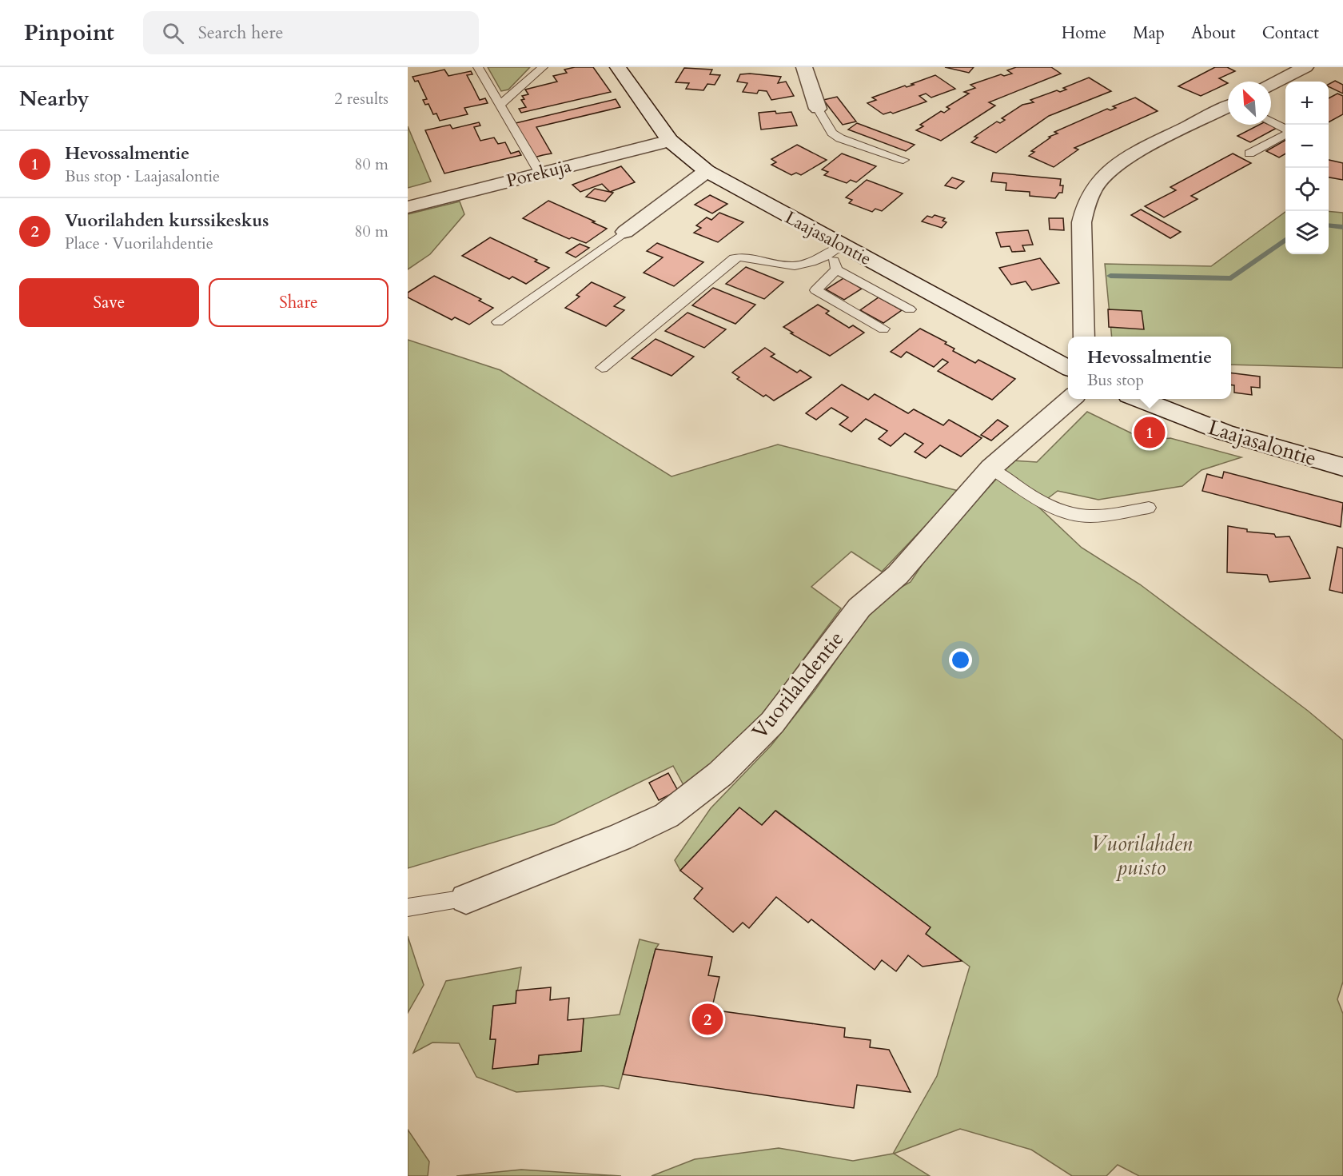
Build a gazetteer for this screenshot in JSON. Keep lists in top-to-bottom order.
{
  "streets": {
    "street": ["Porekuja", "Laajasalontie", "Vuorilahdentie"]
  },
  "crossings": [
    ["Porekuja", "Laajasalontie"]
  ],
  "parks": ["Vuorilahden puisto"],
  "north": "top left",
  "page": {
    "header": "Pinpoint",
    "search": "Search here",
    "nav": [
      "Home",
      "Map",
      "About",
      "Contact"
    ],
    "heading": ["Nearby", "2 results"],
    "map_buttons": ["+", "−"],
    "list": [
      {
        "mark": "1",
        "name": "Hevossalmentie",
        "note": "Bus stop · Laajasalontie",
        "value": "80 m"
      },
      {
        "mark": "2",
        "name": "Vuorilahden kurssikeskus",
        "note": "Place · Vuorilahdentie",
        "value": "80 m"
      }
    ],
    "buttons": ["Save", "Share"],
    "popup": ["Hevossalmentie", "Bus stop"],
    "pins": ["1", "2"]
  }
}
